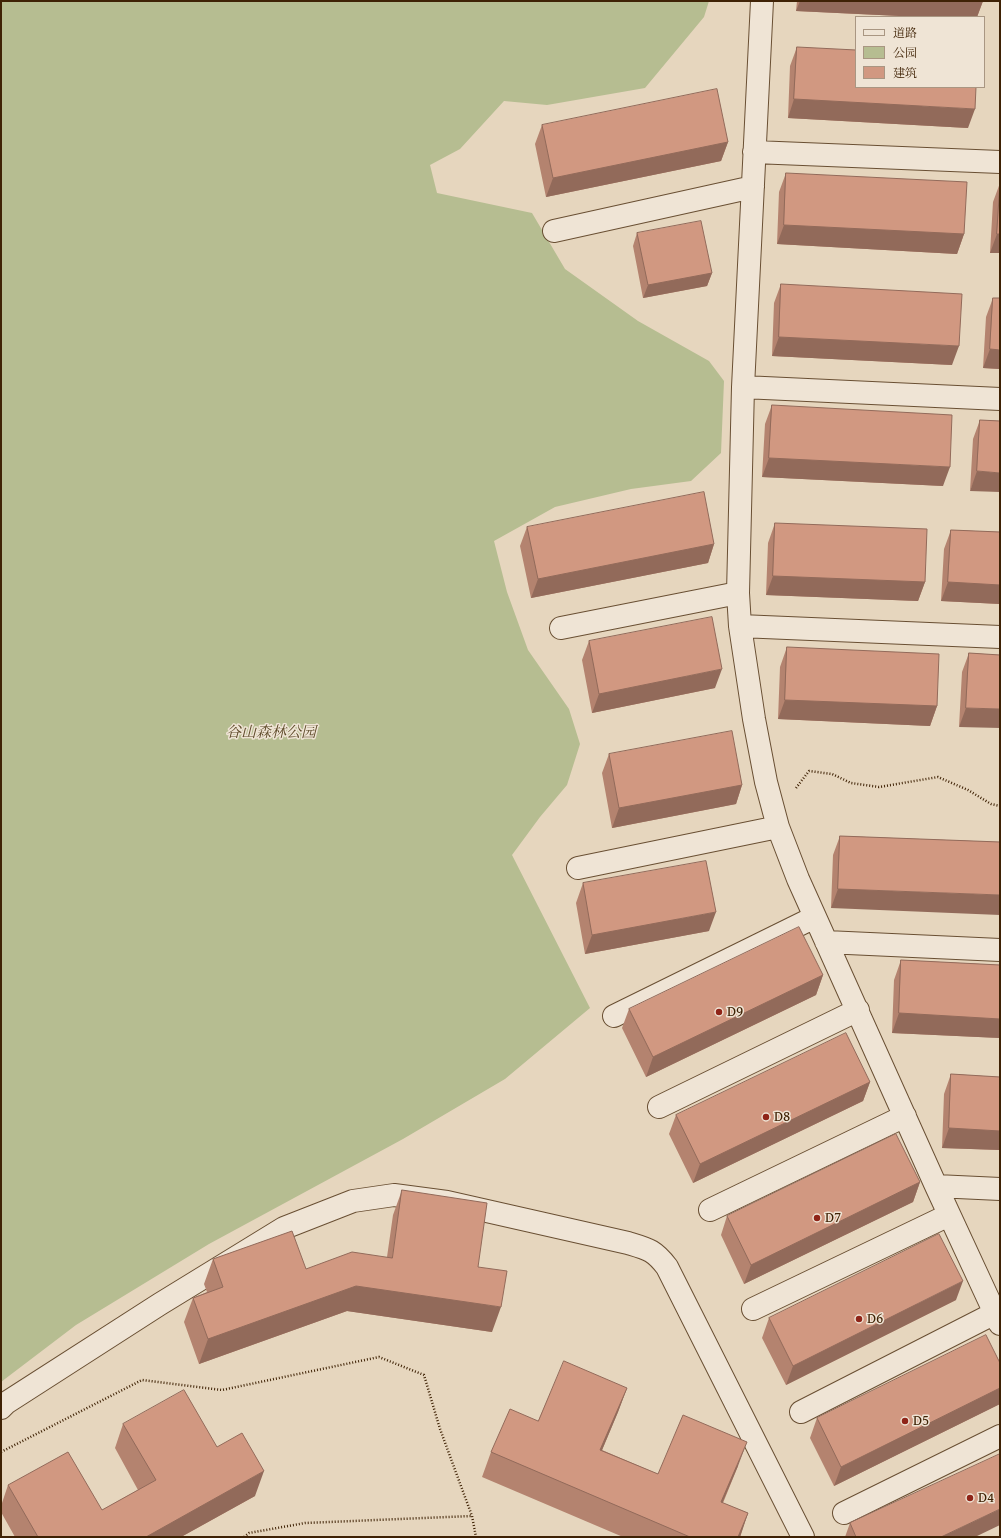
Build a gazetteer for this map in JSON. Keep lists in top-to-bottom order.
{
  "parks": ["谷山森林公园"],
  "places": [
    "D9",
    "D8",
    "D7",
    "D6",
    "D5",
    "D4"
  ],
  "legend": ["道路", "公园", "建筑"]
}
